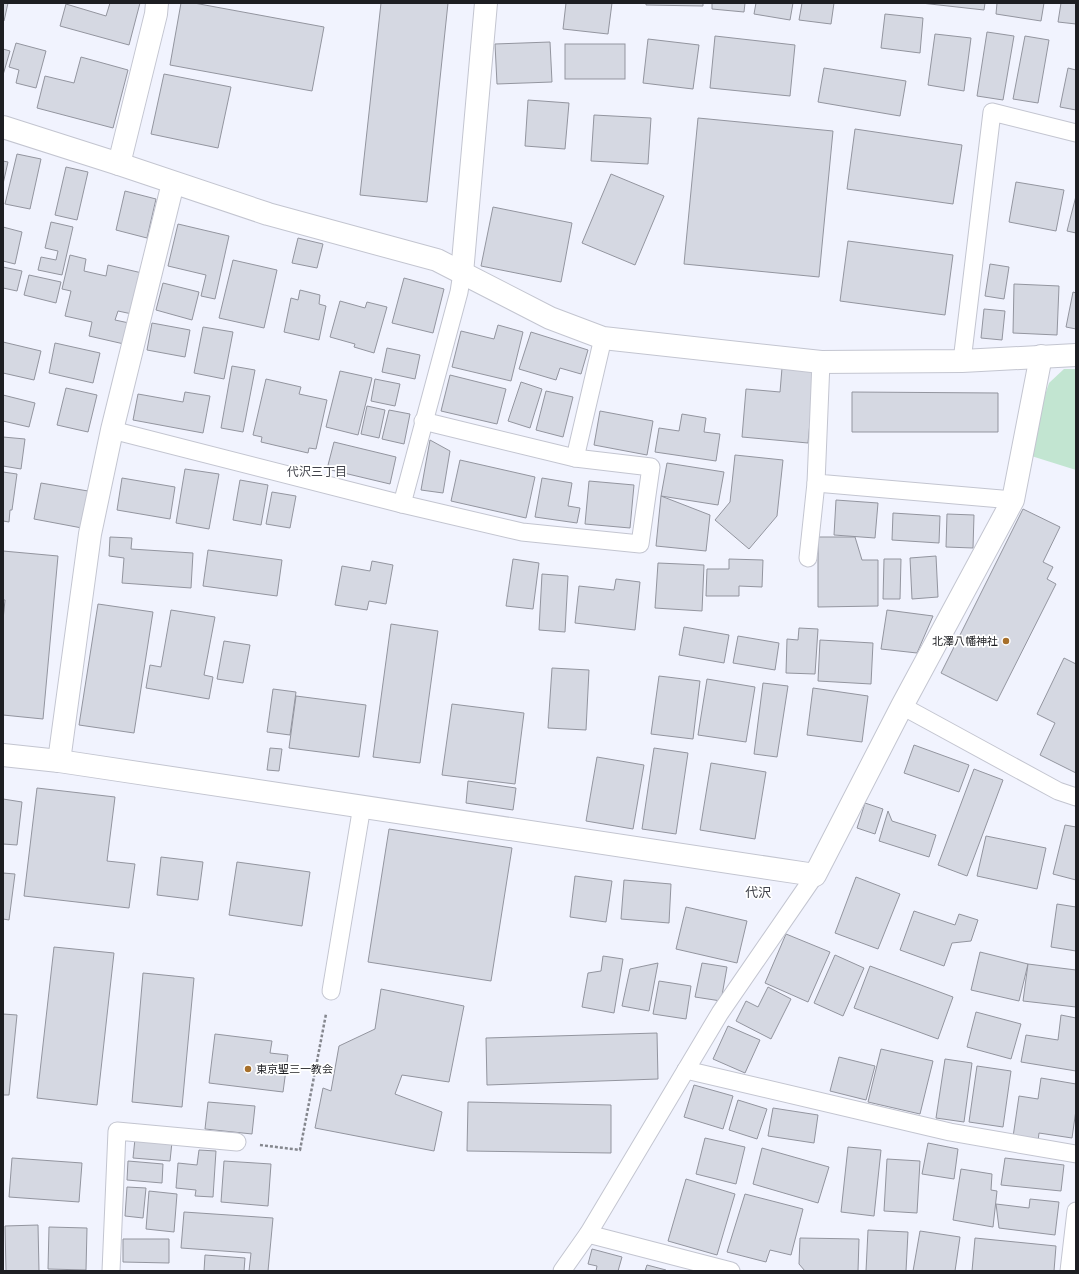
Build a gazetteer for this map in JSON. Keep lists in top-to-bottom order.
{
  "districts": ["代沢三丁目", "代沢"],
  "places": ["北澤八幡神社", "東京聖三一教会"]
}
